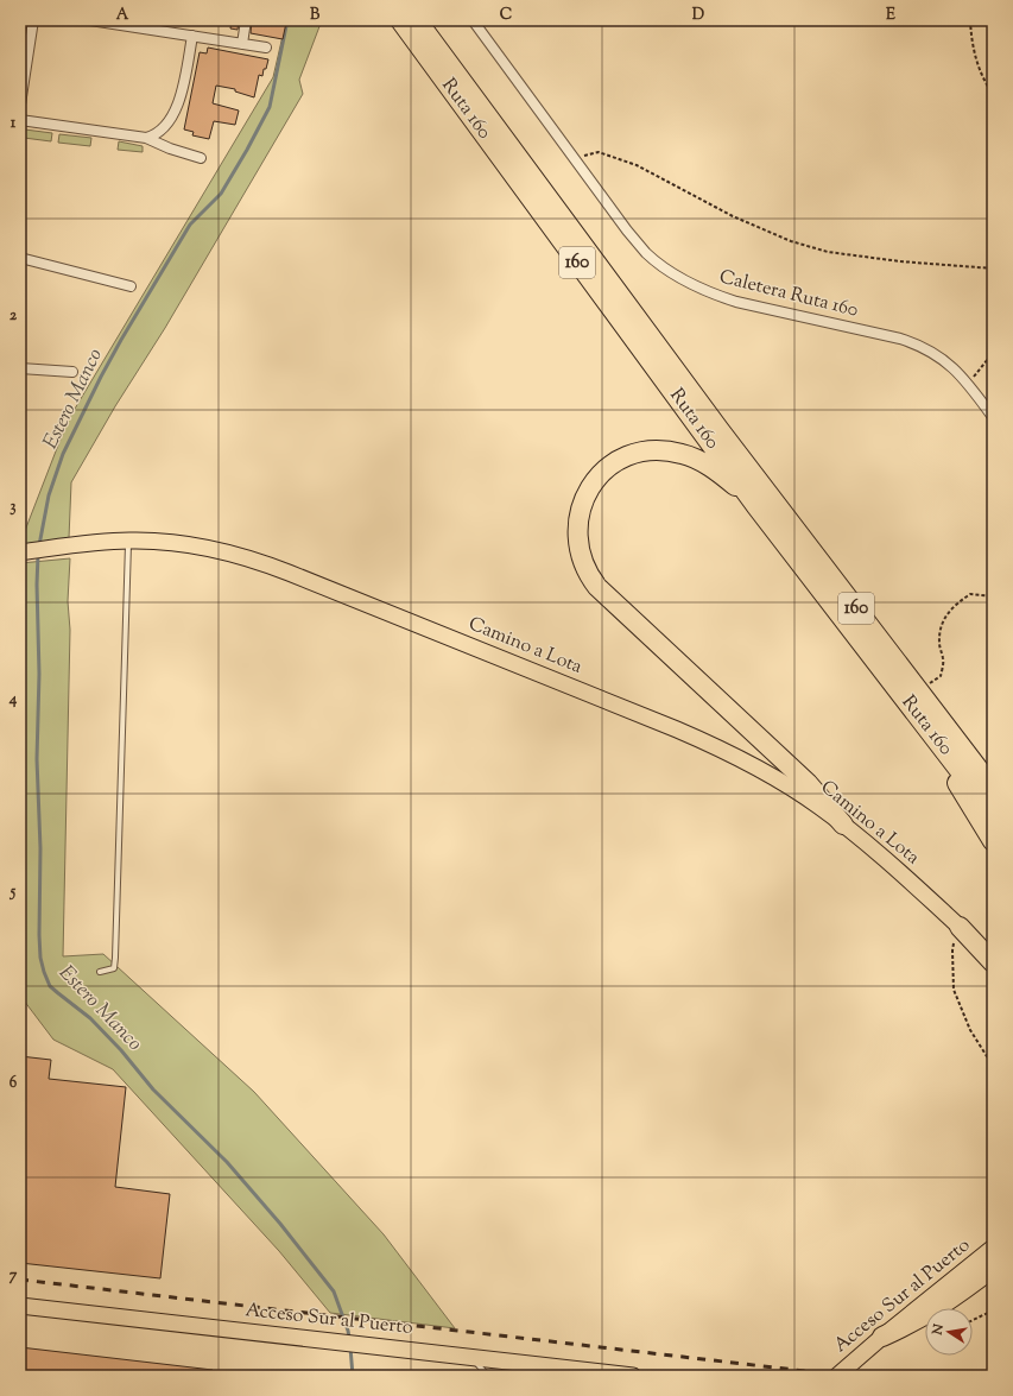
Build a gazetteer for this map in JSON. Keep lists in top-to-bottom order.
{
  "streets": {
    "highway": ["Ruta 160", "160"],
    "main road": ["Camino a Lota", "Acceso Sur al Puerto"],
    "street": ["Caletera Ruta 160"]
  },
  "water": ["Estero Manco"],
  "north": "left",
  "grid": {
    "columns": [
      "A",
      "B",
      "C",
      "D",
      "E"
    ],
    "rows": [
      "1",
      "2",
      "3",
      "4",
      "5",
      "6",
      "7"
    ]
  }
}
